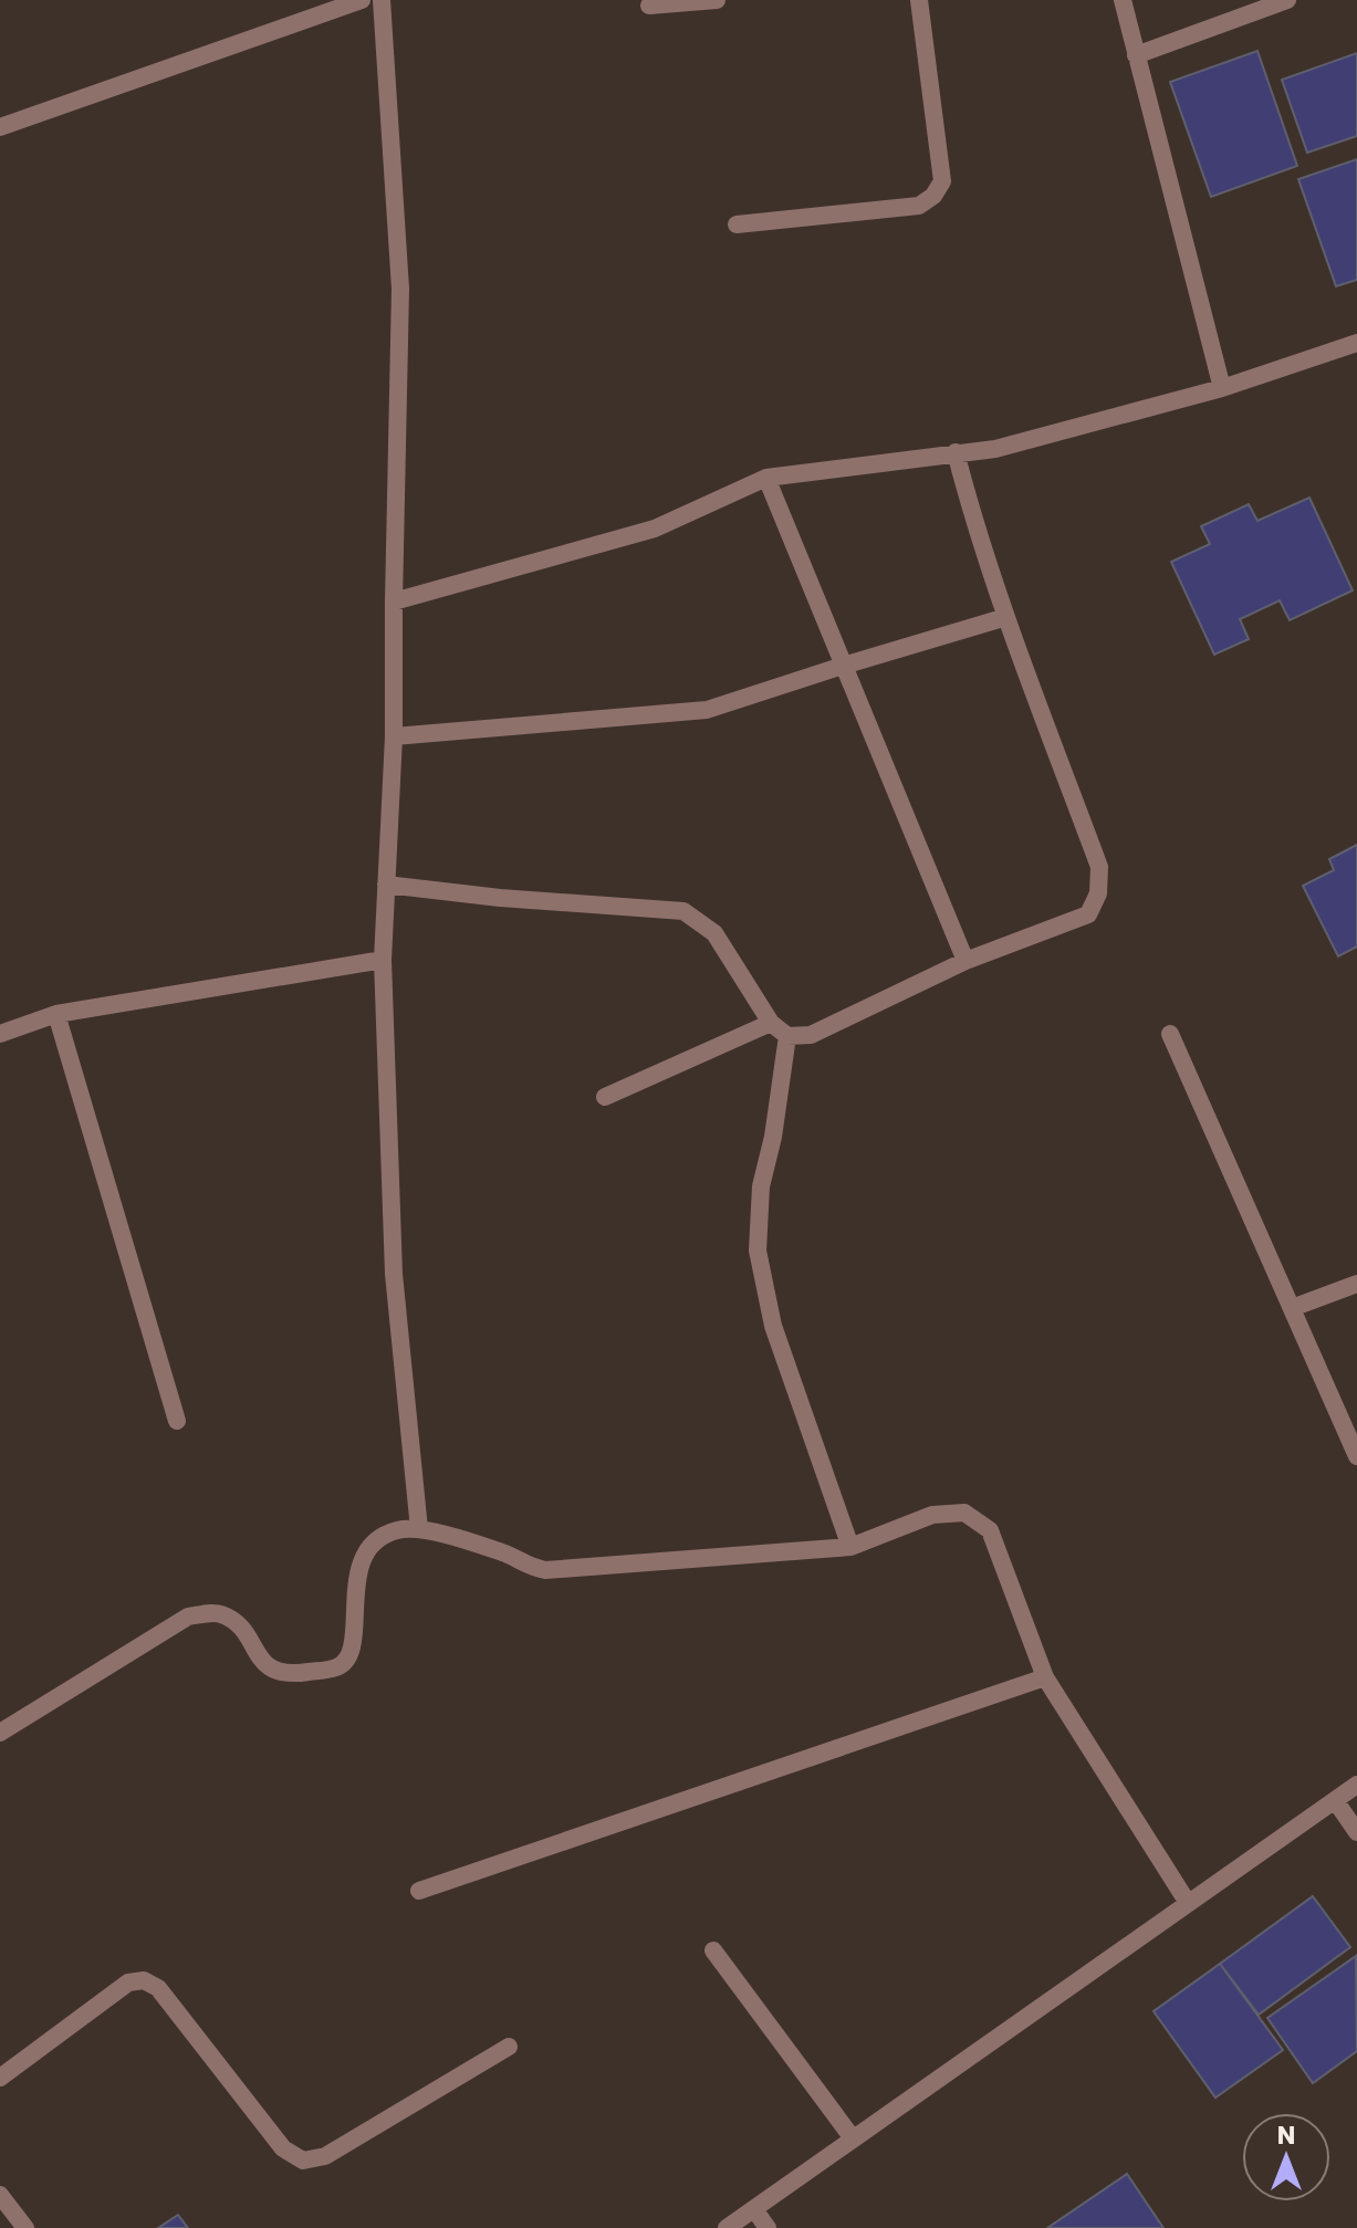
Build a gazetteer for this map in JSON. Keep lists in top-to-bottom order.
{
  "north": "top"
}
